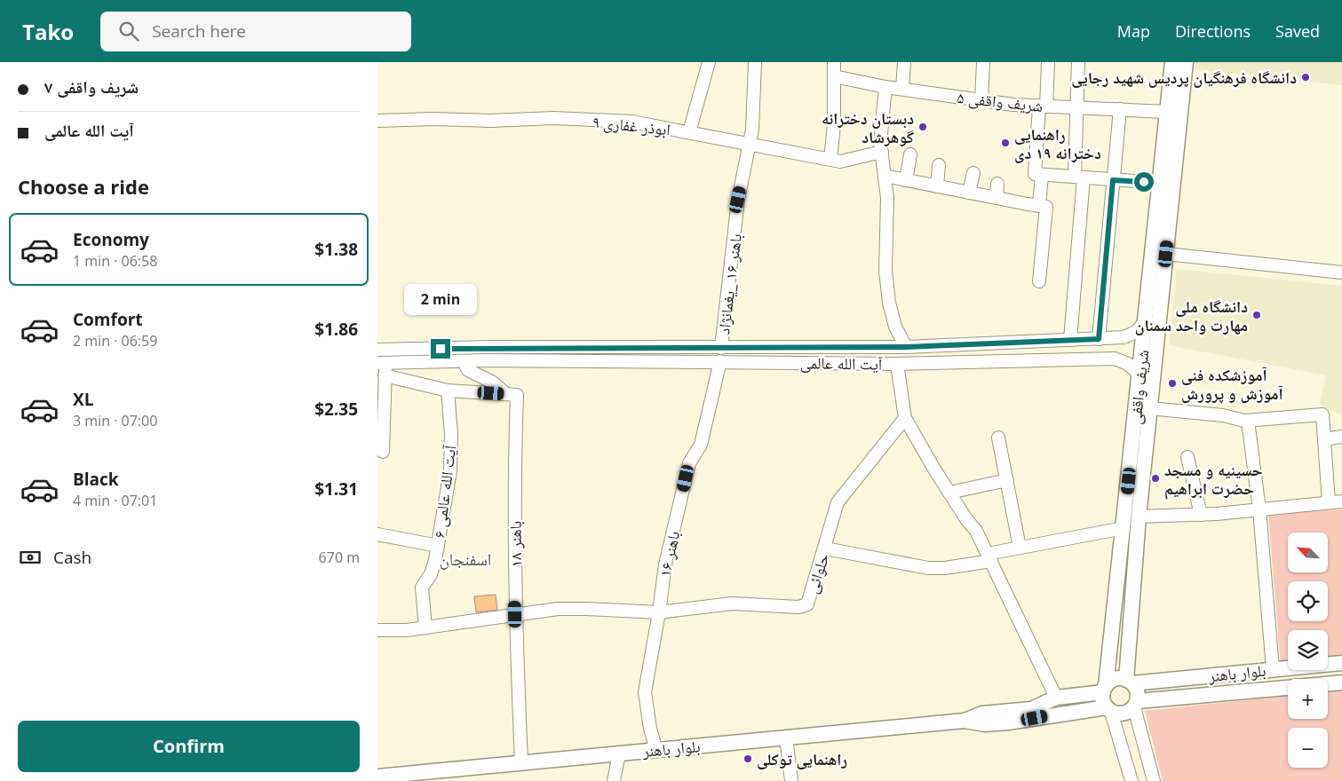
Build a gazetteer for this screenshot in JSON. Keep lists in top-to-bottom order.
{
  "streets": {
    "main road": ["شریف واقفی", "بلوار باهنر"],
    "street": [
      "شریف واقفی ۵",
      "ابوذر غفاری ۹",
      "باهنر ۱۶ _یغمانژاد",
      "آیت الله عالمی",
      "آیت الله عالمی ۶",
      "باهنر ۱۸",
      "باهنر ۱۶",
      "حلوائی"
    ]
  },
  "crossings": [
    ["شریف واقفی ۵", "شریف واقفی"],
    ["ابوذر غفاری ۹", "باهنر ۱۶ _یغمانژاد"],
    ["باهنر ۱۶ _یغمانژاد", "آیت الله عالمی"],
    ["آیت الله عالمی", "شریف واقفی"],
    ["آیت الله عالمی", "باهنر ۱۶"],
    ["شریف واقفی", "بلوار باهنر"],
    ["باهنر ۱۸", "بلوار باهنر"],
    ["باهنر ۱۶", "حلوائی"],
    ["باهنر ۱۶", "بلوار باهنر"]
  ],
  "districts": ["اسفنجان"],
  "places": [
    "دانشگاه فرهنگیان پردیس شهید رجایی",
    "دبستان دخترانه گوهرشاد",
    "راهنمایی دخترانه ۱۹ دی",
    "دانشگاه ملی مهارت واحد سمنان",
    "آموزشکده فنی آموزش و پرورش",
    "حسینیه و مسجد حضرت ابراهیم",
    "راهنمایی توکلی"
  ],
  "north": "top left",
  "page": {
    "header": "Tako",
    "search": "Search here",
    "nav": ["Map", "Directions", "Saved"],
    "banner": ["شریف واقفی ۷", "آیت الله عالمی"],
    "heading": "Choose a ride",
    "list": [
      {
        "name": "Economy",
        "note": "1 min · 06:58",
        "value": "$1.38"
      },
      {
        "name": "Comfort",
        "note": "2 min · 06:59",
        "value": "$1.86"
      },
      {
        "name": "XL",
        "note": "3 min · 07:00",
        "value": "$2.35"
      },
      {
        "name": "Black",
        "note": "4 min · 07:01",
        "value": "$1.31"
      }
    ],
    "bubble": "2 min",
    "pay": ["Cash", "670 m"],
    "map_buttons": ["+", "−"],
    "buttons": "Confirm"
  }
}
